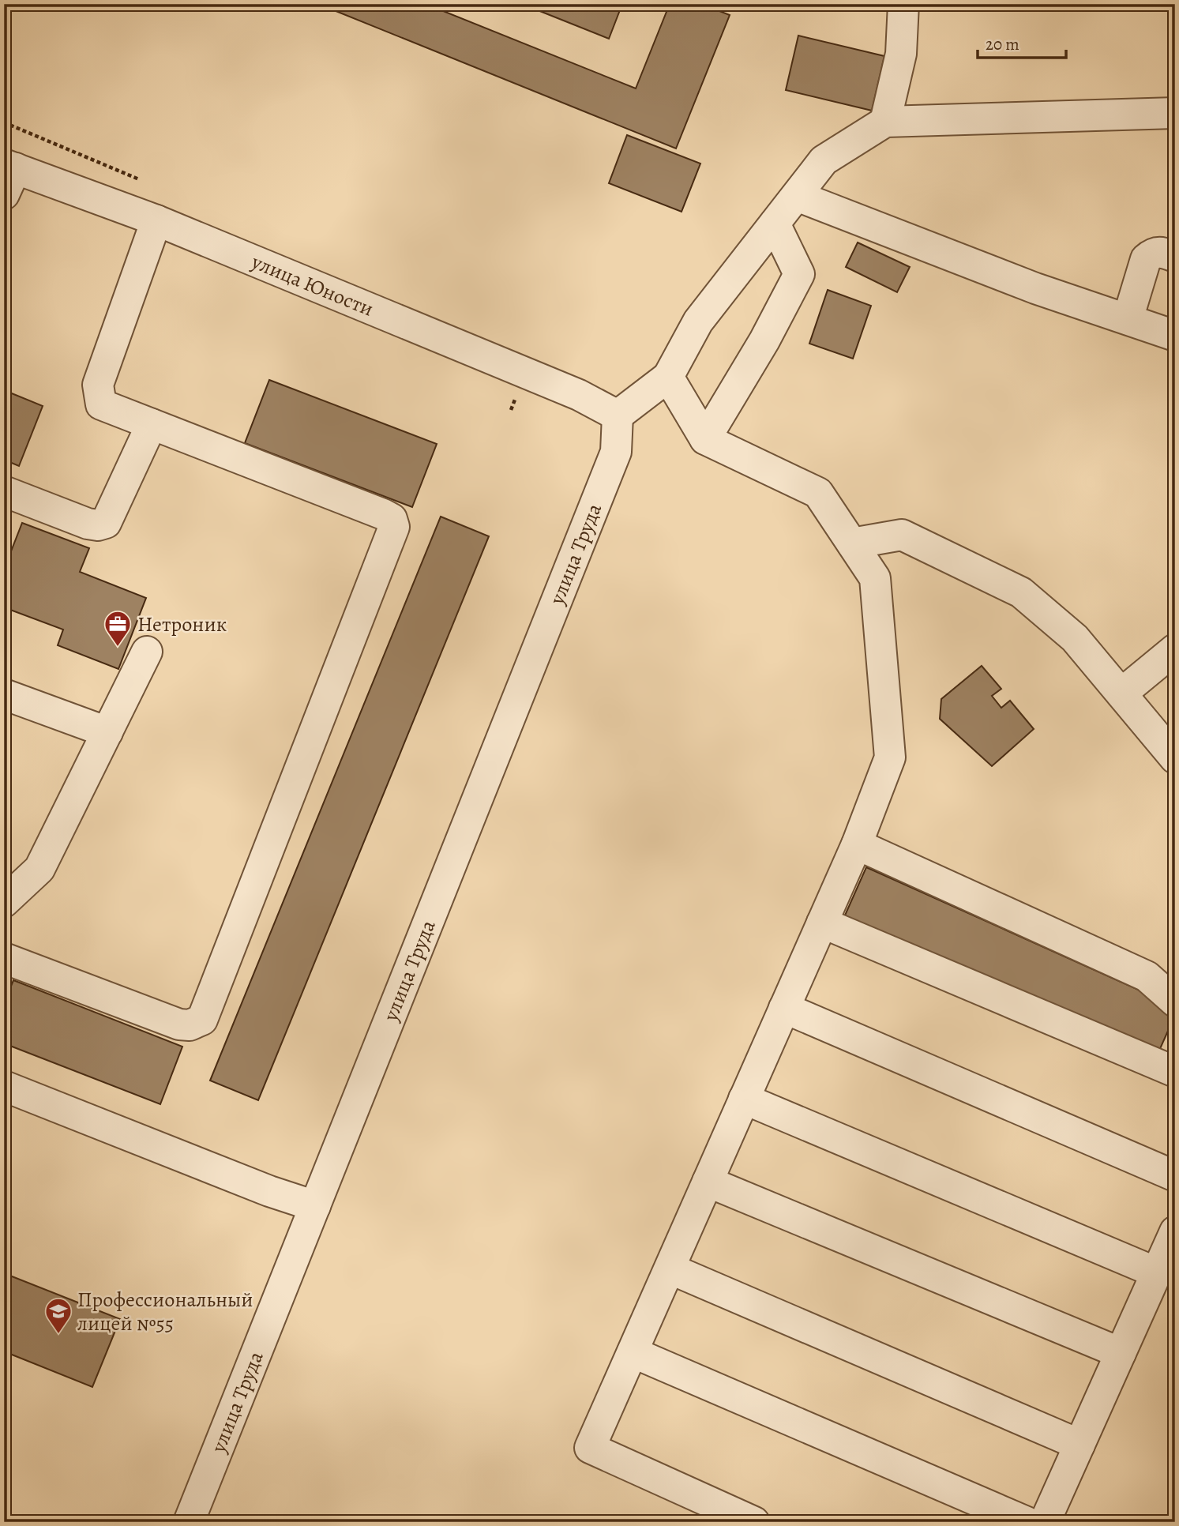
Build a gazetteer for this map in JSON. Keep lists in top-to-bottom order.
{
  "streets": {
    "street": ["улица Юности", "улица Труда"]
  },
  "crossings": [
    ["улица Юности", "улица Труда"]
  ],
  "places": {
    "office": ["Нетроник"],
    "school or university": ["Профессиональный лицей №55"]
  },
  "scale_bar": "20 m"
}
